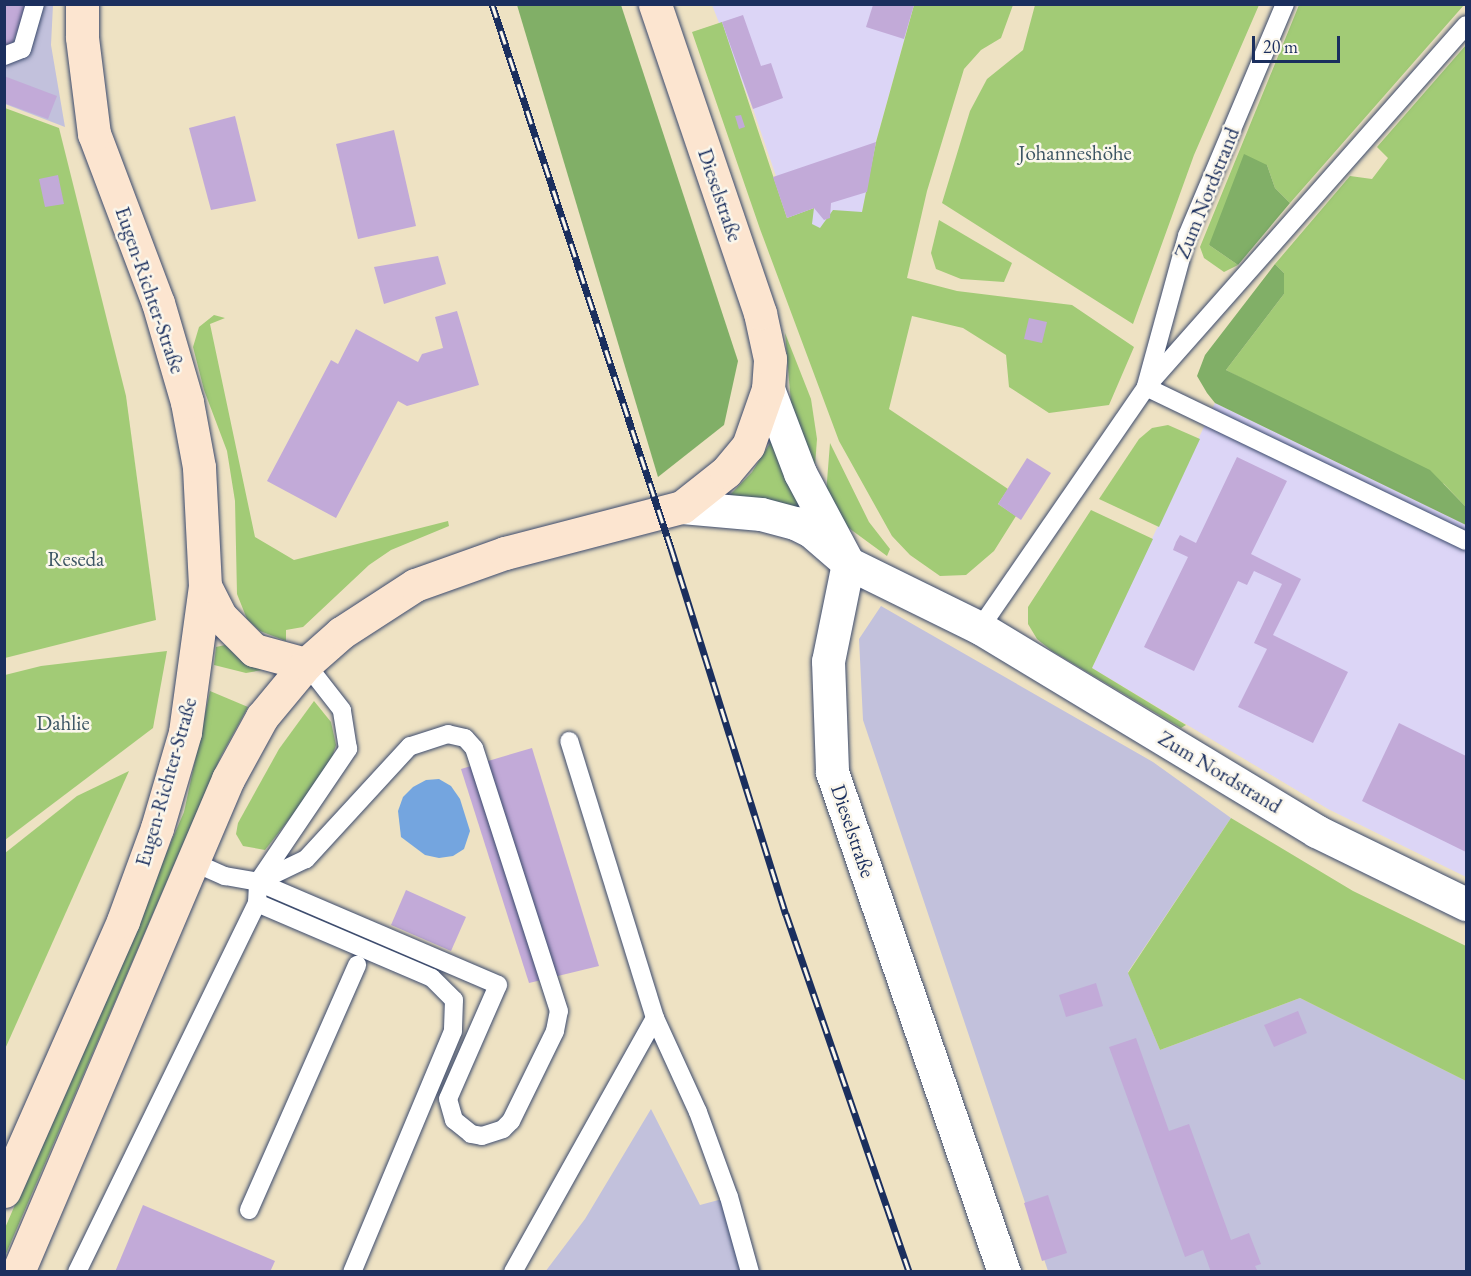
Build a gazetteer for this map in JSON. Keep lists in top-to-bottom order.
{
  "streets": {
    "main road": ["Dieselstraße", "Eugen-Richter-Straße"],
    "street": ["Zum Nordstrand"]
  },
  "crossings": [
    ["Zum Nordstrand", "Dieselstraße"]
  ],
  "parks": ["Johanneshöhe", "Reseda", "Dahlie"],
  "scale_bar": "20 m"
}
